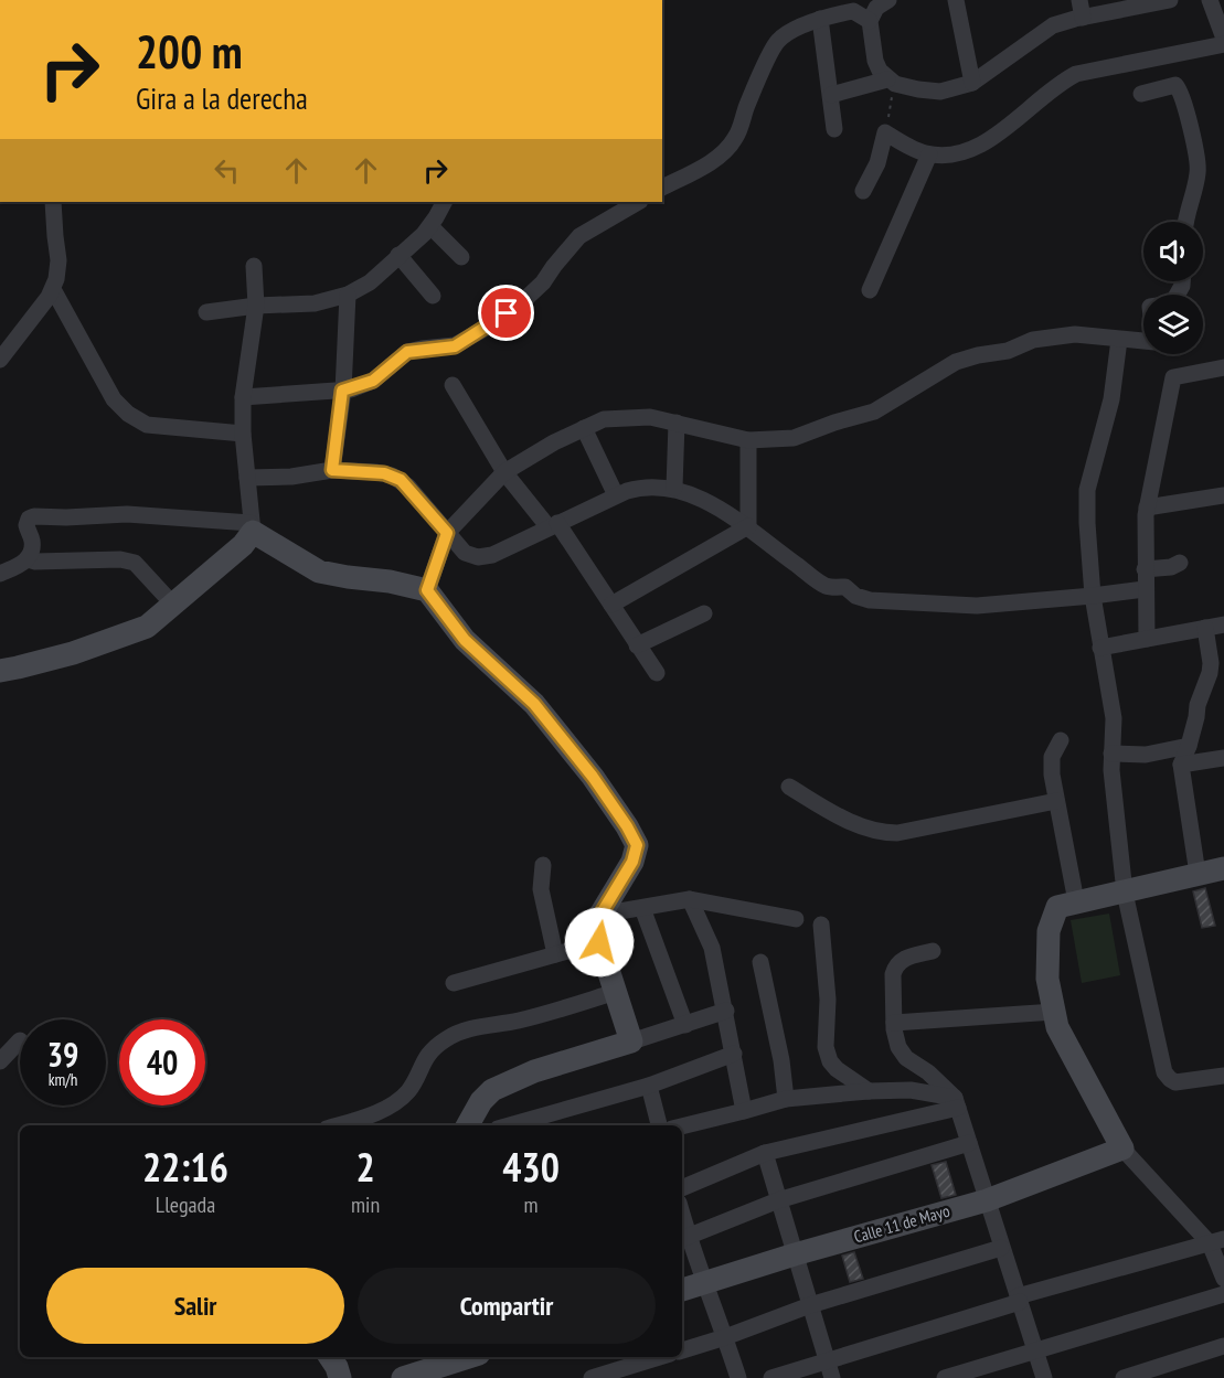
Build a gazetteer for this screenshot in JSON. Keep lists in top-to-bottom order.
{
  "streets": {
    "street": ["Calle 11 de Mayo"]
  },
  "page": {
    "turn": ["200 m", "Gira a la derecha"],
    "speed": "39 km/h",
    "limit": "40",
    "eta": [
      "22:16",
      "Llegada",
      "2",
      "min",
      "430",
      "m"
    ],
    "buttons": ["Salir", "Compartir"]
  }
}
